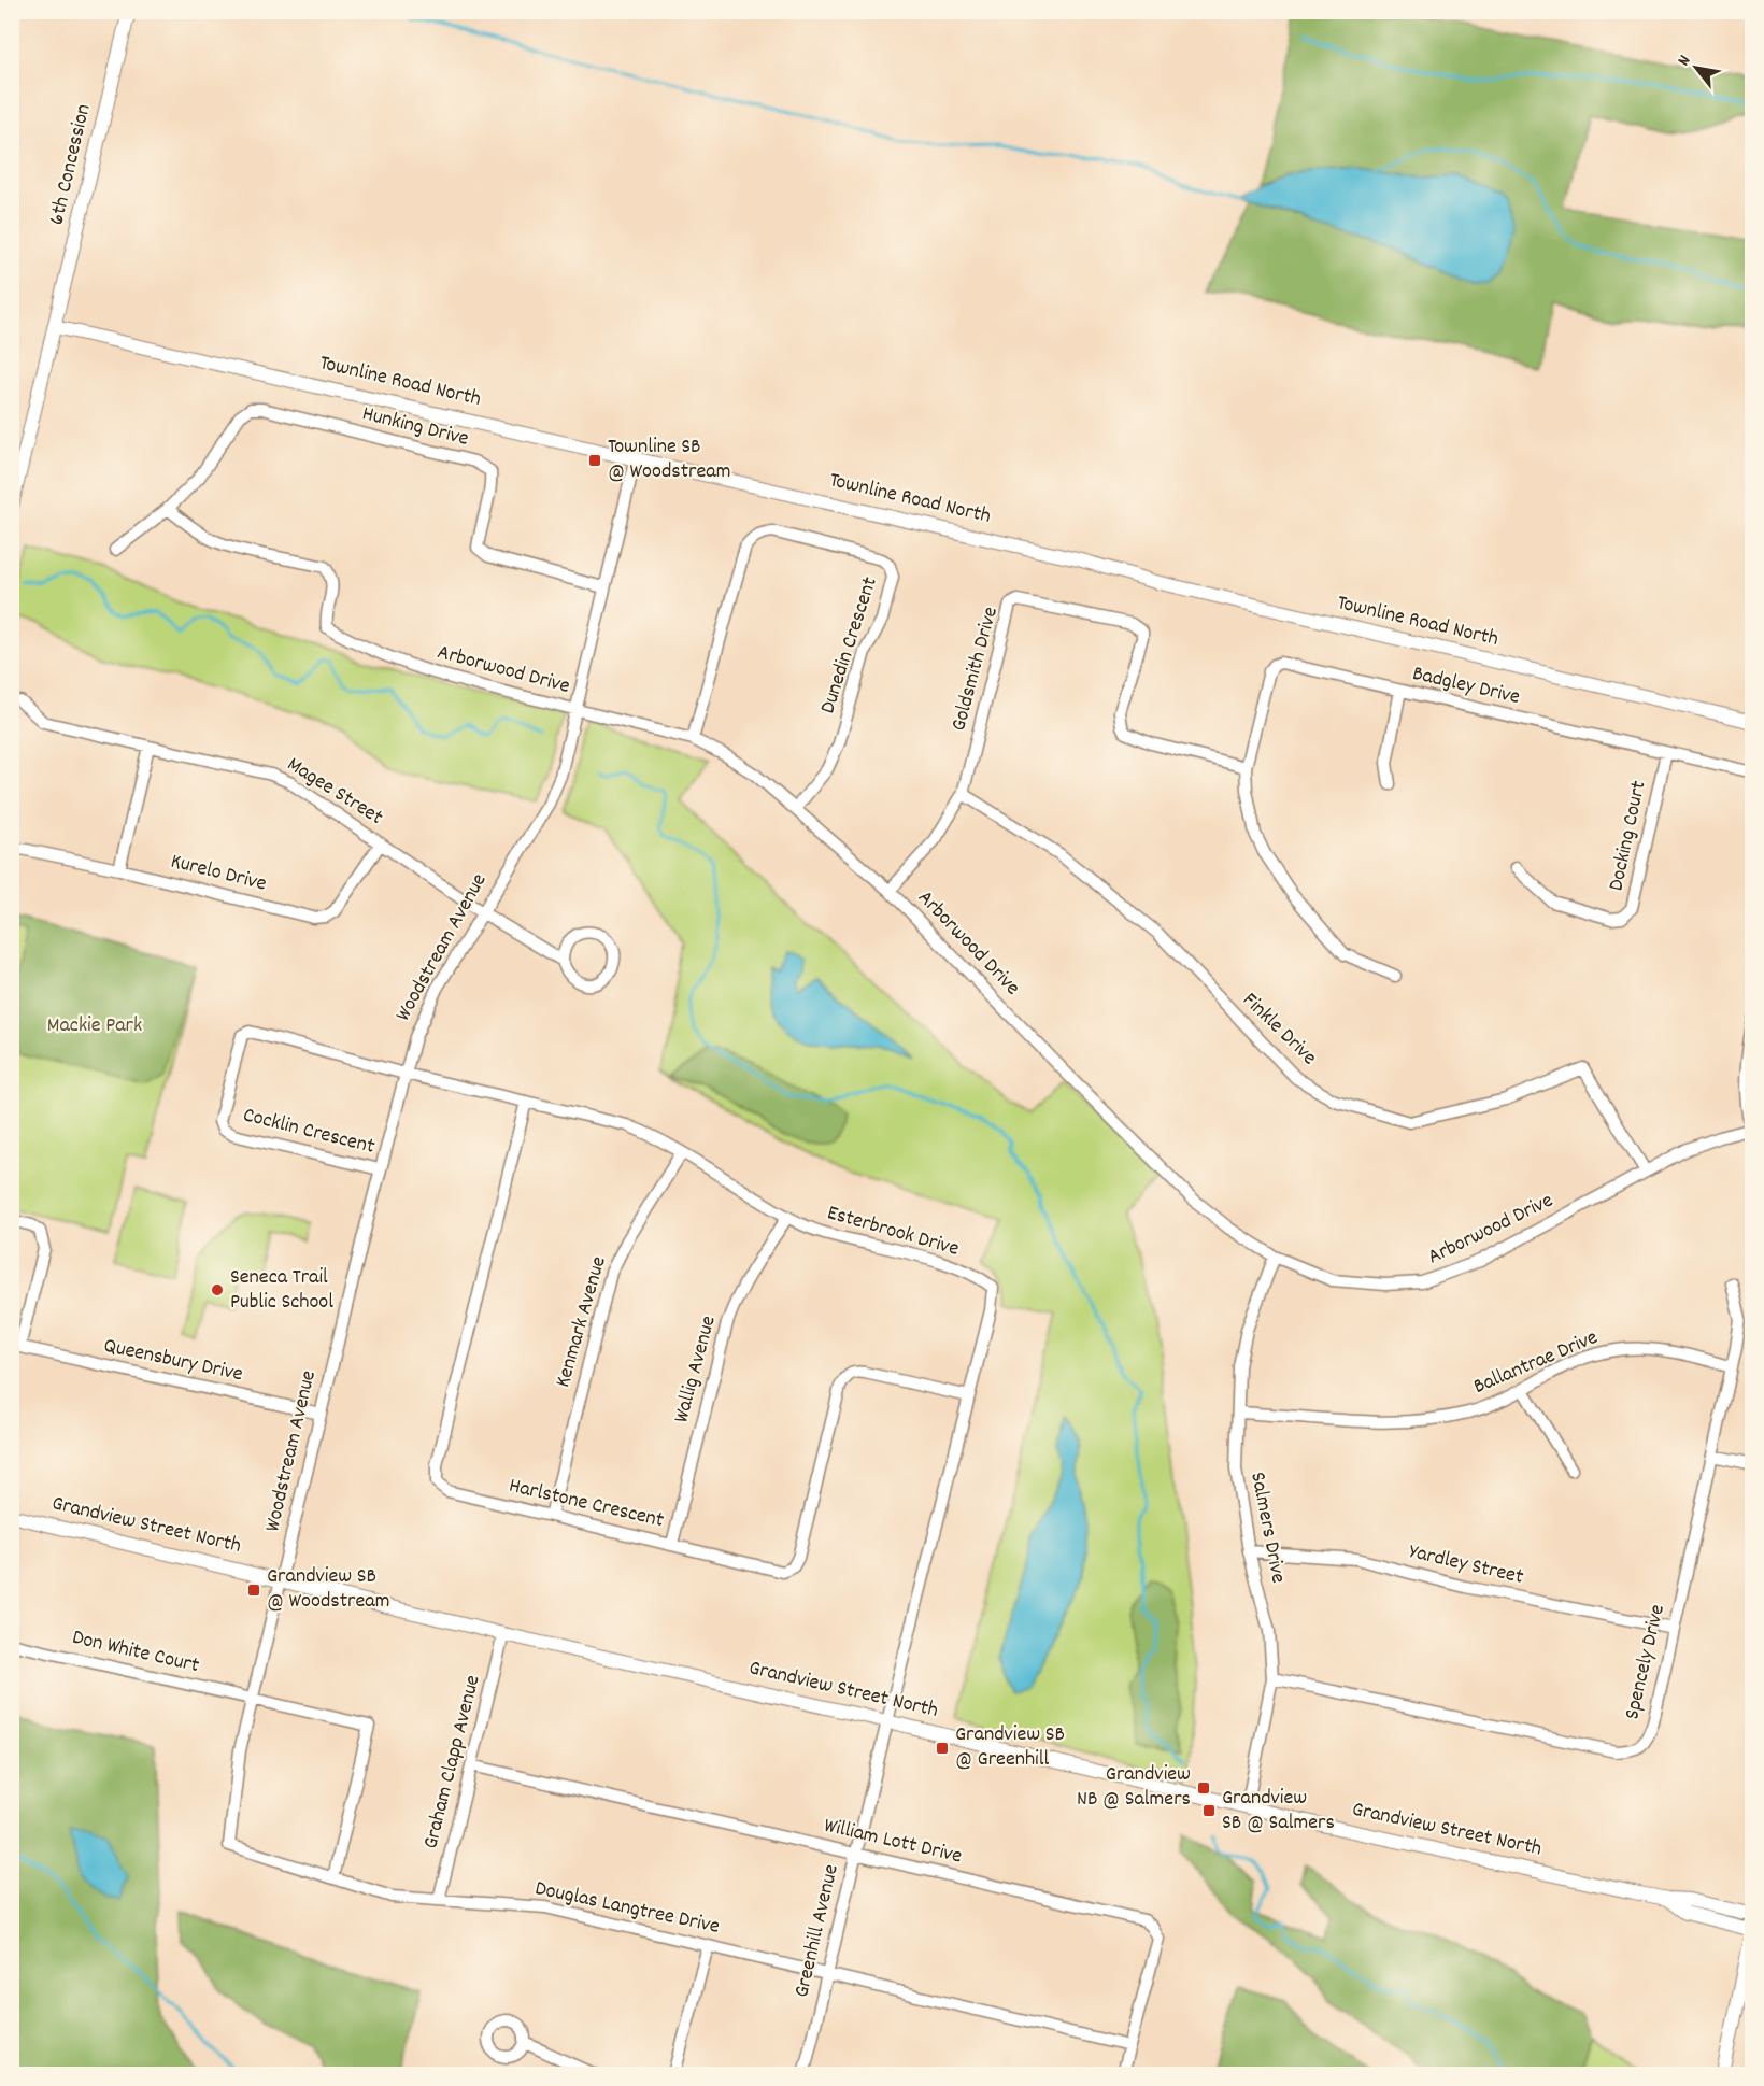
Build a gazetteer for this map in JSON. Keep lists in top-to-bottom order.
{
  "streets": {
    "street": [
      "6th Concession",
      "Townline Road North",
      "Hunking Drive",
      "Dunedin Crescent",
      "Goldsmith Drive",
      "Arborwood Drive",
      "Badgley Drive",
      "Magee Street",
      "Docking Court",
      "Kurelo Drive",
      "Woodstream Avenue",
      "Finkle Drive",
      "Cocklin Crescent",
      "Esterbrook Drive",
      "Kenmark Avenue",
      "Queensbury Drive",
      "Ballantrae Drive",
      "Wallig Avenue",
      "Harlstone Crescent",
      "Grandview Street North",
      "Salmers Drive",
      "Yardley Street",
      "Don White Court",
      "Spencely Drive",
      "Graham Clapp Avenue",
      "William Lott Drive",
      "Douglas Langtree Drive",
      "Greenhill Avenue"
    ]
  },
  "crossings": [
    ["6th Concession", "Townline Road North"],
    ["Townline Road North", "Woodstream Avenue"],
    ["Hunking Drive", "Arborwood Drive"],
    ["Hunking Drive", "Woodstream Avenue"],
    ["Dunedin Crescent", "Arborwood Drive"],
    ["Goldsmith Drive", "Arborwood Drive"],
    ["Goldsmith Drive", "Badgley Drive"],
    ["Goldsmith Drive", "Finkle Drive"],
    ["Arborwood Drive", "Woodstream Avenue"],
    ["Arborwood Drive", "Finkle Drive"],
    ["Arborwood Drive", "Salmers Drive"],
    ["Badgley Drive", "Docking Court"],
    ["Magee Street", "Kurelo Drive"],
    ["Magee Street", "Woodstream Avenue"],
    ["Woodstream Avenue", "Cocklin Crescent"],
    ["Woodstream Avenue", "Esterbrook Drive"],
    ["Woodstream Avenue", "Queensbury Drive"],
    ["Woodstream Avenue", "Grandview Street North"],
    ["Woodstream Avenue", "Douglas Langtree Drive"],
    ["Cocklin Crescent", "Esterbrook Drive"],
    ["Esterbrook Drive", "Kenmark Avenue"],
    ["Esterbrook Drive", "Wallig Avenue"],
    ["Esterbrook Drive", "Harlstone Crescent"],
    ["Esterbrook Drive", "Grandview Street North"],
    ["Esterbrook Drive", "Greenhill Avenue"],
    ["Kenmark Avenue", "Harlstone Crescent"],
    ["Ballantrae Drive", "Salmers Drive"],
    ["Ballantrae Drive", "Spencely Drive"],
    ["Wallig Avenue", "Harlstone Crescent"],
    ["Grandview Street North", "Salmers Drive"],
    ["Grandview Street North", "Graham Clapp Avenue"],
    ["Grandview Street North", "Douglas Langtree Drive"],
    ["Grandview Street North", "Greenhill Avenue"],
    ["Salmers Drive", "Yardley Street"],
    ["Salmers Drive", "Spencely Drive"],
    ["Yardley Street", "Spencely Drive"],
    ["Don White Court", "Douglas Langtree Drive"],
    ["Graham Clapp Avenue", "William Lott Drive"],
    ["Graham Clapp Avenue", "Douglas Langtree Drive"],
    ["William Lott Drive", "Douglas Langtree Drive"],
    ["William Lott Drive", "Greenhill Avenue"],
    ["Douglas Langtree Drive", "Greenhill Avenue"]
  ],
  "parks": ["Mackie Park"],
  "places": {
    "transit": [
      "Townline SB @ Woodstream",
      "Grandview SB @ Woodstream",
      "Grandview SB @ Greenhill",
      "Grandview NB @ Salmers",
      "Grandview SB @ Salmers"
    ],
    "other": ["Seneca Trail Public School"]
  },
  "north": "top left"
}
